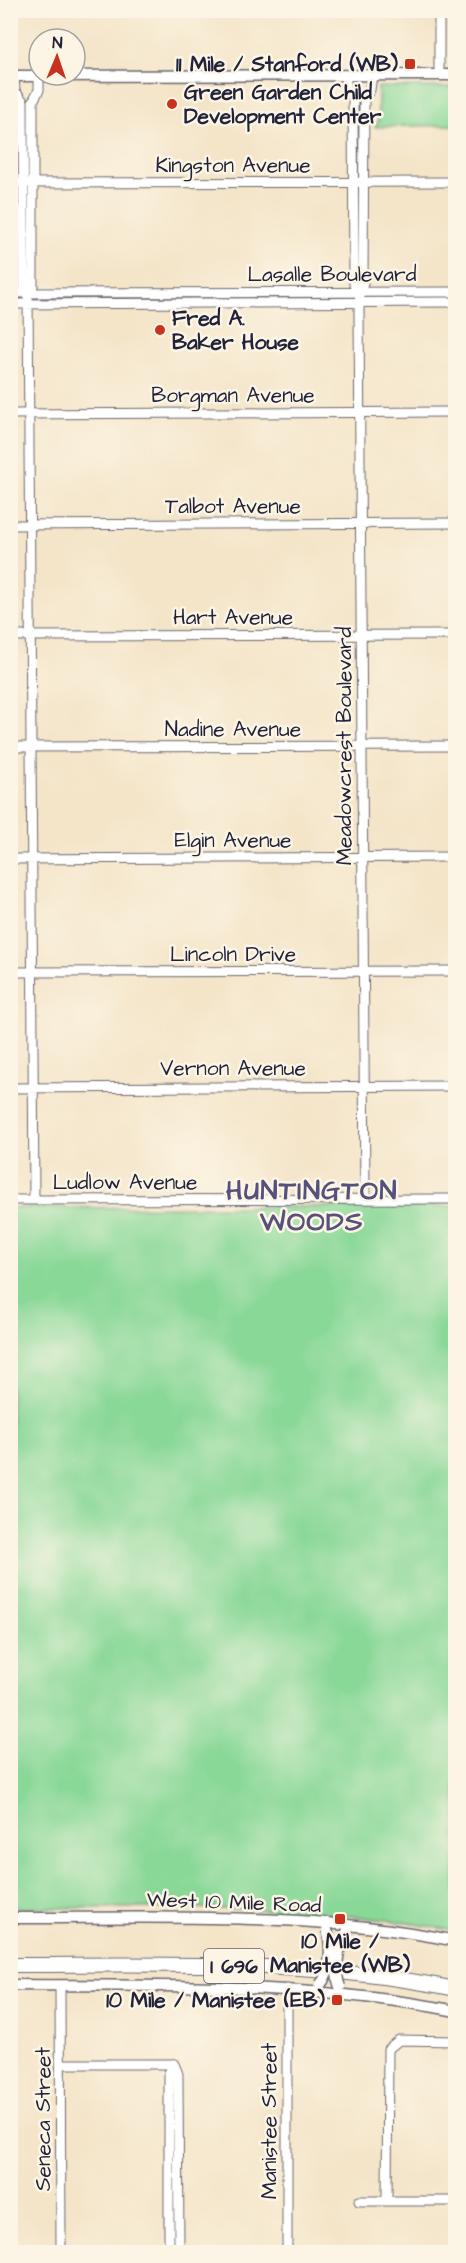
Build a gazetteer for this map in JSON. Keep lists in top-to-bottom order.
{
  "streets": {
    "highway": ["I 696"],
    "main road": ["West 10 Mile Road"],
    "street": [
      "Kingston Avenue",
      "Lasalle Boulevard",
      "Borgman Avenue",
      "Talbot Avenue",
      "Hart Avenue",
      "Nadine Avenue",
      "Meadowcrest Boulevard",
      "Elgin Avenue",
      "Lincoln Drive",
      "Vernon Avenue",
      "Ludlow Avenue",
      "Seneca Street",
      "Manistee Street"
    ]
  },
  "crossings": [
    ["Kingston Avenue", "Meadowcrest Boulevard"],
    ["Lasalle Boulevard", "Meadowcrest Boulevard"],
    ["Borgman Avenue", "Meadowcrest Boulevard"],
    ["Talbot Avenue", "Meadowcrest Boulevard"],
    ["Hart Avenue", "Meadowcrest Boulevard"],
    ["Nadine Avenue", "Meadowcrest Boulevard"],
    ["Meadowcrest Boulevard", "Elgin Avenue"],
    ["Meadowcrest Boulevard", "Lincoln Drive"],
    ["Meadowcrest Boulevard", "Vernon Avenue"],
    ["Meadowcrest Boulevard", "Ludlow Avenue"]
  ],
  "districts": ["HUNTINGTON WOODS"],
  "places": {
    "transit": ["11 Mile / Stanford (WB)", "10 Mile / Manistee (WB)", "10 Mile / Manistee (EB)"],
    "other": ["Green Garden Child Development Center", "Fred A. Baker House"]
  },
  "north": "top"
}
